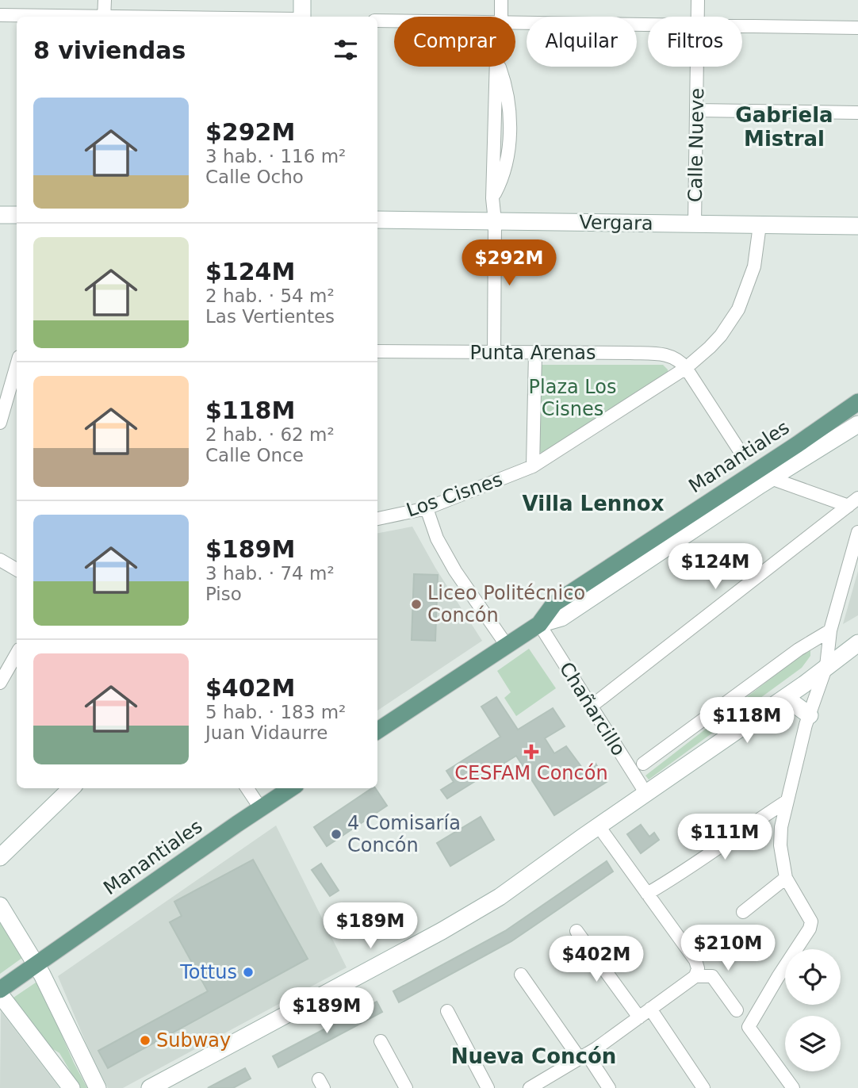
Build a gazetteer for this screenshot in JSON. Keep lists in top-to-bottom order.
{
  "streets": {
    "main road": ["Manantiales"],
    "street": [
      "Calle Nueve",
      "Vergara",
      "Punta Arenas",
      "Los Cisnes",
      "Chañarcillo"
    ]
  },
  "crossings": [
    ["Calle Nueve", "Vergara"],
    ["Vergara", "Los Cisnes"],
    ["Punta Arenas", "Los Cisnes"],
    ["Manantiales", "Chañarcillo"]
  ],
  "districts": ["Gabriela Mistral", "Villa Lennox", "Nueva Concón"],
  "parks": ["Plaza Los Cisnes"],
  "places": {
    "other": [
      "Liceo Politécnico Concón",
      "4 Comisaría Concón",
      "Tottus",
      "Subway"
    ],
    "health": ["CESFAM Concón"]
  },
  "page": {
    "chip": ["Comprar", "Alquilar", "Filtros"],
    "heading": "8 viviendas",
    "list": [
      {
        "name": "$292M",
        "note": "3 hab. · 116 m² · Calle Ocho"
      },
      {
        "name": "$124M",
        "note": "2 hab. · 54 m² · Las Vertientes"
      },
      {
        "name": "$118M",
        "note": "2 hab. · 62 m² · Calle Once"
      },
      {
        "name": "$189M",
        "note": "3 hab. · 74 m² · Piso"
      },
      {
        "name": "$402M",
        "note": "5 hab. · 183 m² · Juan Vidaurre"
      }
    ],
    "price": [
      "$292M",
      "$124M",
      "$118M",
      "$111M",
      "$189M",
      "$210M",
      "$402M",
      "$189M"
    ]
  }
}
